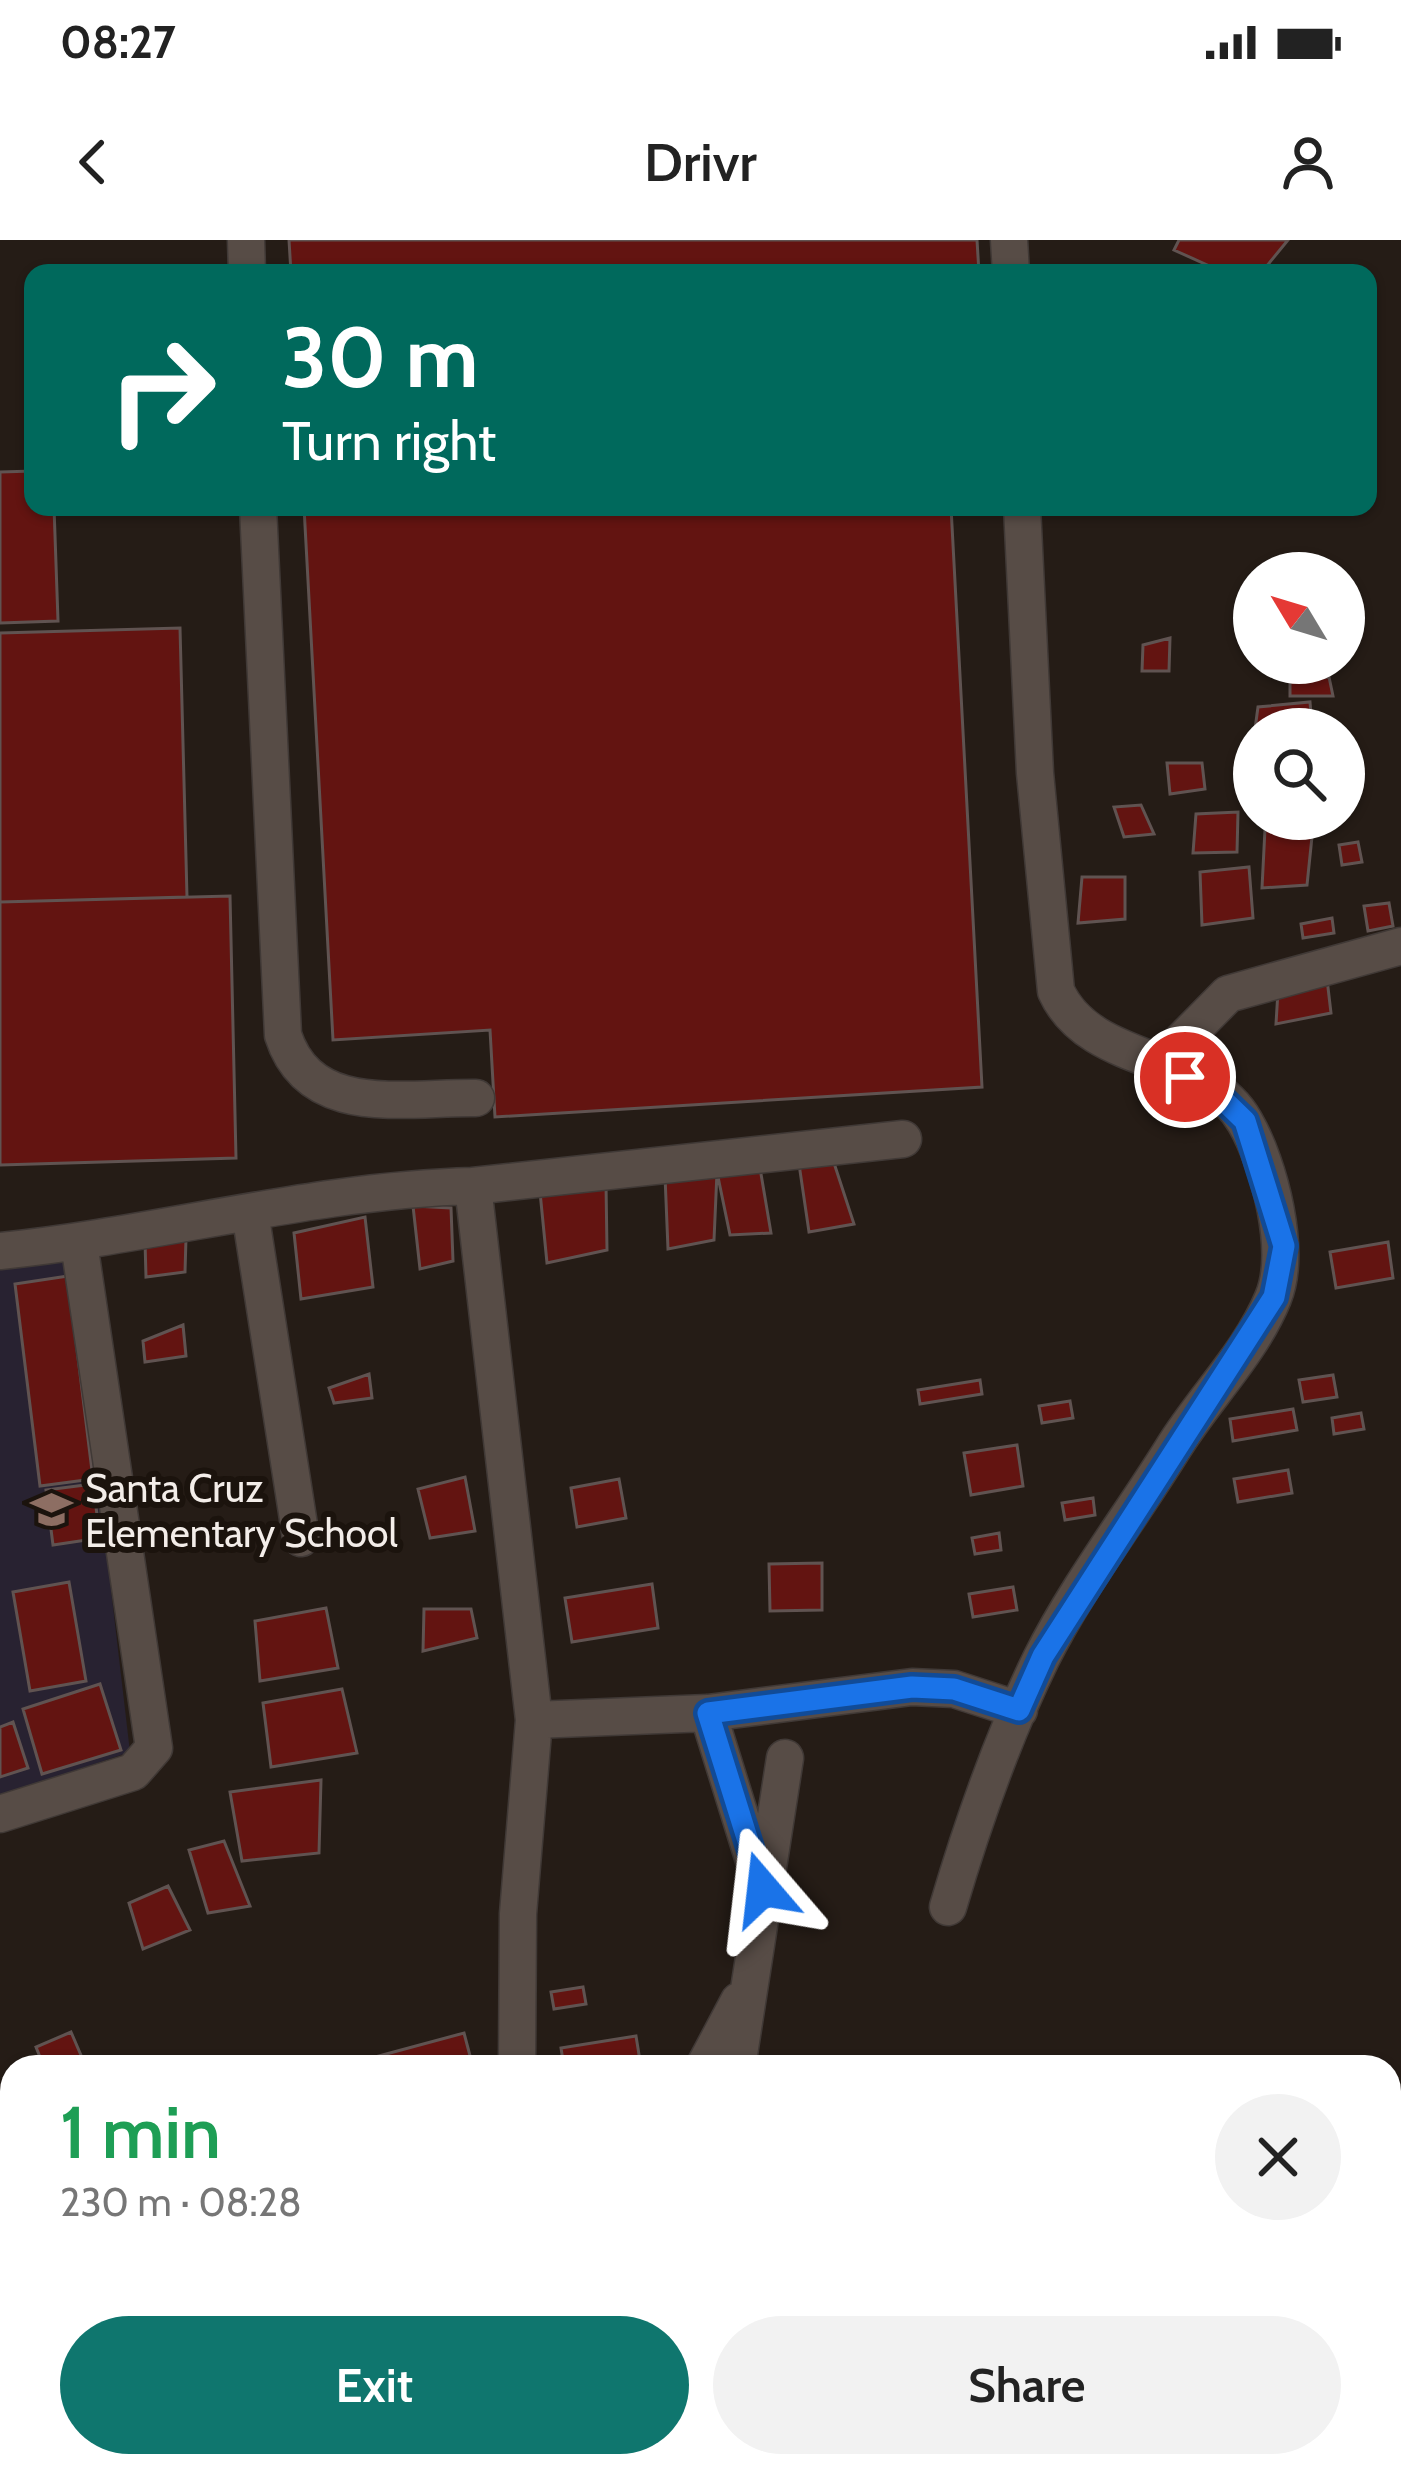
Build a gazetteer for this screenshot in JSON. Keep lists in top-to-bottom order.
{
  "places": {
    "school or university": ["Santa Cruz Elementary School"]
  },
  "north": "top left",
  "page": {
    "status": "08:27",
    "header": "Drivr",
    "turn": ["30 m", "Turn right"],
    "heading": ["1 min", "230 m · 08:28"],
    "buttons": ["Exit", "Share"]
  }
}
